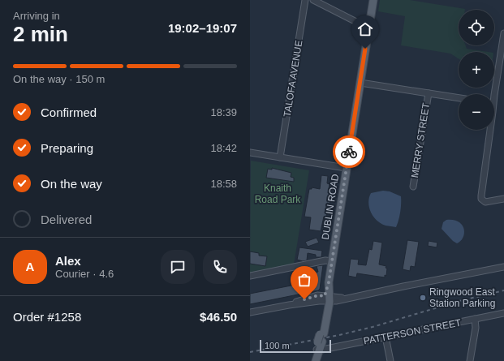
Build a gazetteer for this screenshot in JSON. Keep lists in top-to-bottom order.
{
  "streets": {
    "main road": ["DUBLIN ROAD"],
    "street": ["TALOFA AVENUE", "MERRY STREET", "PATTERSON STREET"]
  },
  "crossings": [
    ["DUBLIN ROAD", "PATTERSON STREET"]
  ],
  "parks": ["Knaith Road Park"],
  "places": ["Ringwood East Station Parking"],
  "scale_bar": "100 m",
  "page": {
    "heading": ["2 min", "Arriving in", "19:02–19:07"],
    "panel": [
      "Alex",
      "Courier · 4.6",
      "Order #1258",
      "$46.50"
    ],
    "map_buttons": ["+", "−"],
    "bar": "On the way · 150 m",
    "list": [
      ["Confirmed", "18:39"],
      ["Preparing", "18:42"],
      ["On the way", "18:58"],
      "Delivered"
    ],
    "round": "A",
    "scale": "100 m"
  }
}
